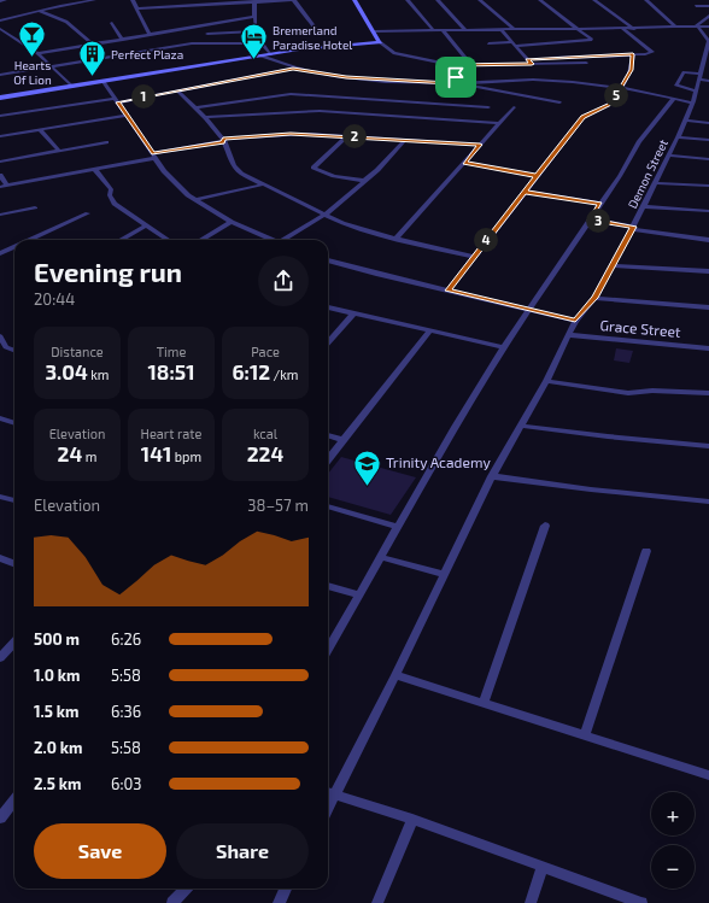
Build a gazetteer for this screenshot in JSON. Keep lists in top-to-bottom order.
{
  "streets": {
    "street": ["Demon Street", "Grace Street"]
  },
  "crossings": [
    ["Demon Street", "Grace Street"]
  ],
  "places": {
    "bar": ["Hearts Of Lion"],
    "hotel": ["Bremerland Paradise Hotel"],
    "building": ["Perfect Plaza"],
    "school or university": ["Trinity Academy"]
  },
  "page": {
    "pins": [
      "5",
      "1",
      "2",
      "3",
      "4"
    ],
    "heading": ["Evening run", "20:44"],
    "stats": [
      ["Distance", "3.04 km"],
      ["Time", "18:51"],
      ["Pace", "6:12 /km"],
      ["Elevation", "24 m"],
      ["Heart rate", "141 bpm"],
      ["kcal", "224"]
    ],
    "chart": ["Elevation", "38–57 m"],
    "list": [
      {
        "name": "500 m",
        "note": "6:26"
      },
      {
        "name": "1.0 km",
        "note": "5:58"
      },
      {
        "name": "1.5 km",
        "note": "6:36"
      },
      {
        "name": "2.0 km",
        "note": "5:58"
      },
      {
        "name": "2.5 km",
        "note": "6:03"
      }
    ],
    "map_buttons": ["+", "−"],
    "buttons": ["Save", "Share"]
  }
}
